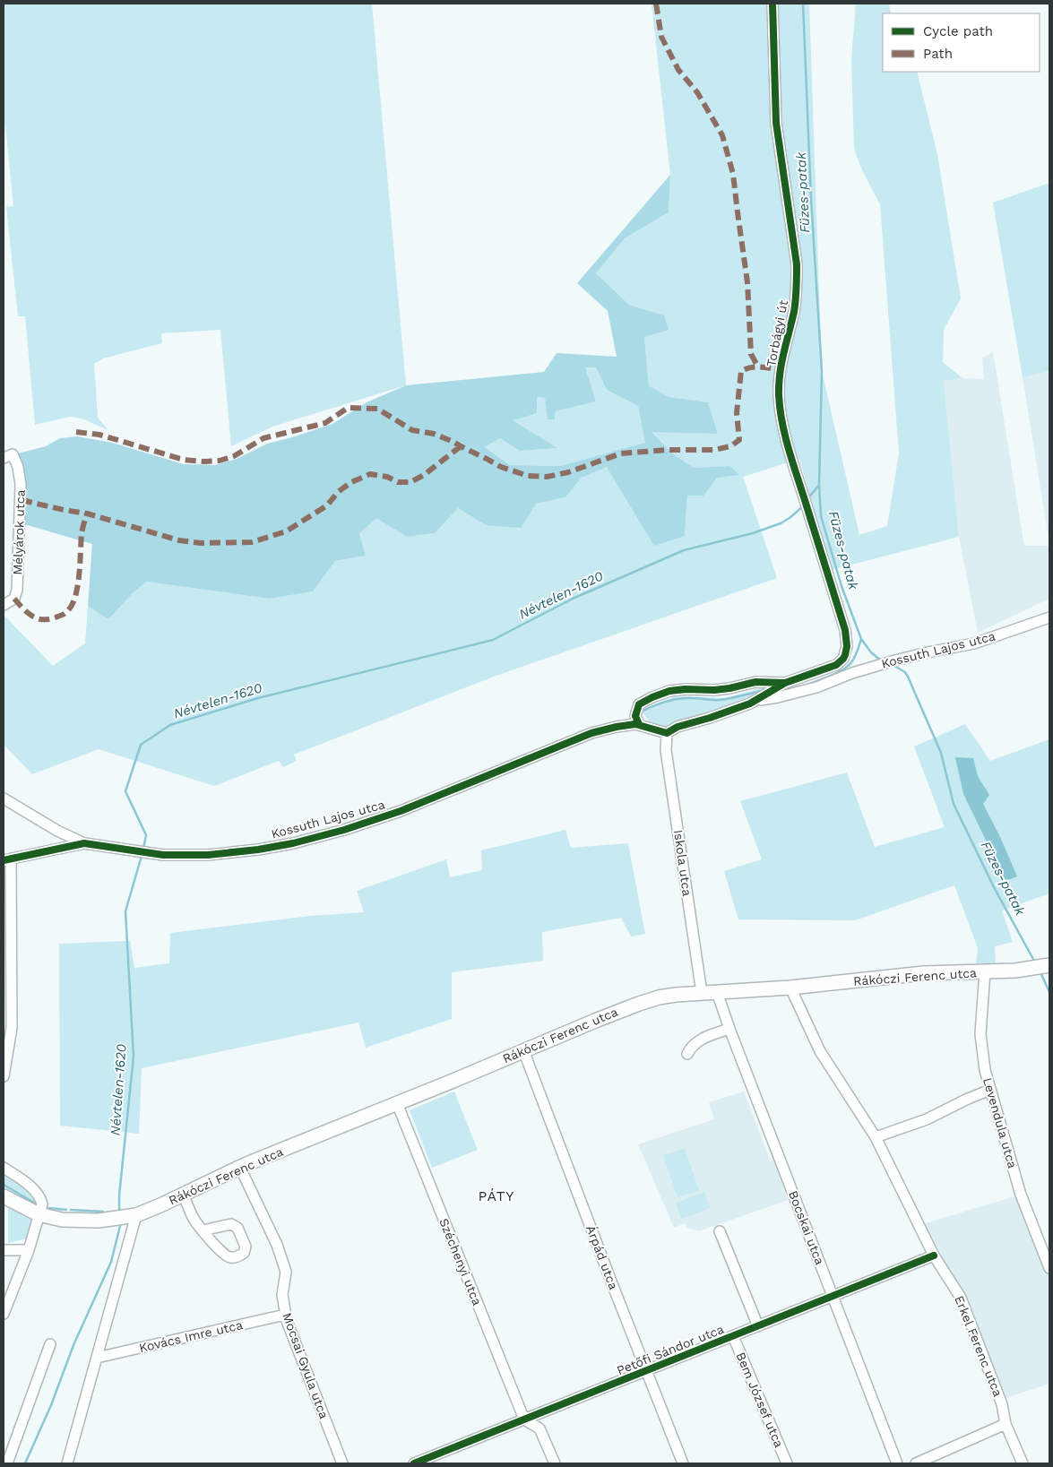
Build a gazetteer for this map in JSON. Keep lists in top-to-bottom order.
{
  "streets": {
    "main road": ["Rákóczi Ferenc utca"],
    "street": [
      "Torbágyi út",
      "Mélyárok utca",
      "Kossuth Lajos utca",
      "Iskola utca",
      "Levendula utca",
      "Bocskai utca",
      "Árpád utca",
      "Széchenyi utca",
      "Kovács Imre utca",
      "Erkel Ferenc utca",
      "Petőfi Sándor utca",
      "Mocsai Gyula utca",
      "Bem József utca"
    ]
  },
  "crossings": [
    ["Torbágyi út", "Kossuth Lajos utca"],
    ["Kossuth Lajos utca", "Iskola utca"],
    ["Iskola utca", "Rákóczi Ferenc utca"],
    ["Rákóczi Ferenc utca", "Levendula utca"],
    ["Rákóczi Ferenc utca", "Bocskai utca"],
    ["Rákóczi Ferenc utca", "Árpád utca"],
    ["Rákóczi Ferenc utca", "Széchenyi utca"],
    ["Rákóczi Ferenc utca", "Erkel Ferenc utca"],
    ["Rákóczi Ferenc utca", "Mocsai Gyula utca"],
    ["Bocskai utca", "Petőfi Sándor utca"],
    ["Árpád utca", "Petőfi Sándor utca"],
    ["Széchenyi utca", "Petőfi Sándor utca"],
    ["Kovács Imre utca", "Mocsai Gyula utca"],
    ["Erkel Ferenc utca", "Petőfi Sándor utca"],
    ["Petőfi Sándor utca", "Bem József utca"]
  ],
  "districts": ["PÁTY"],
  "water": ["Füzes-patak", "Névtelen-1620"],
  "legend": ["Cycle path", "Path"]
}
